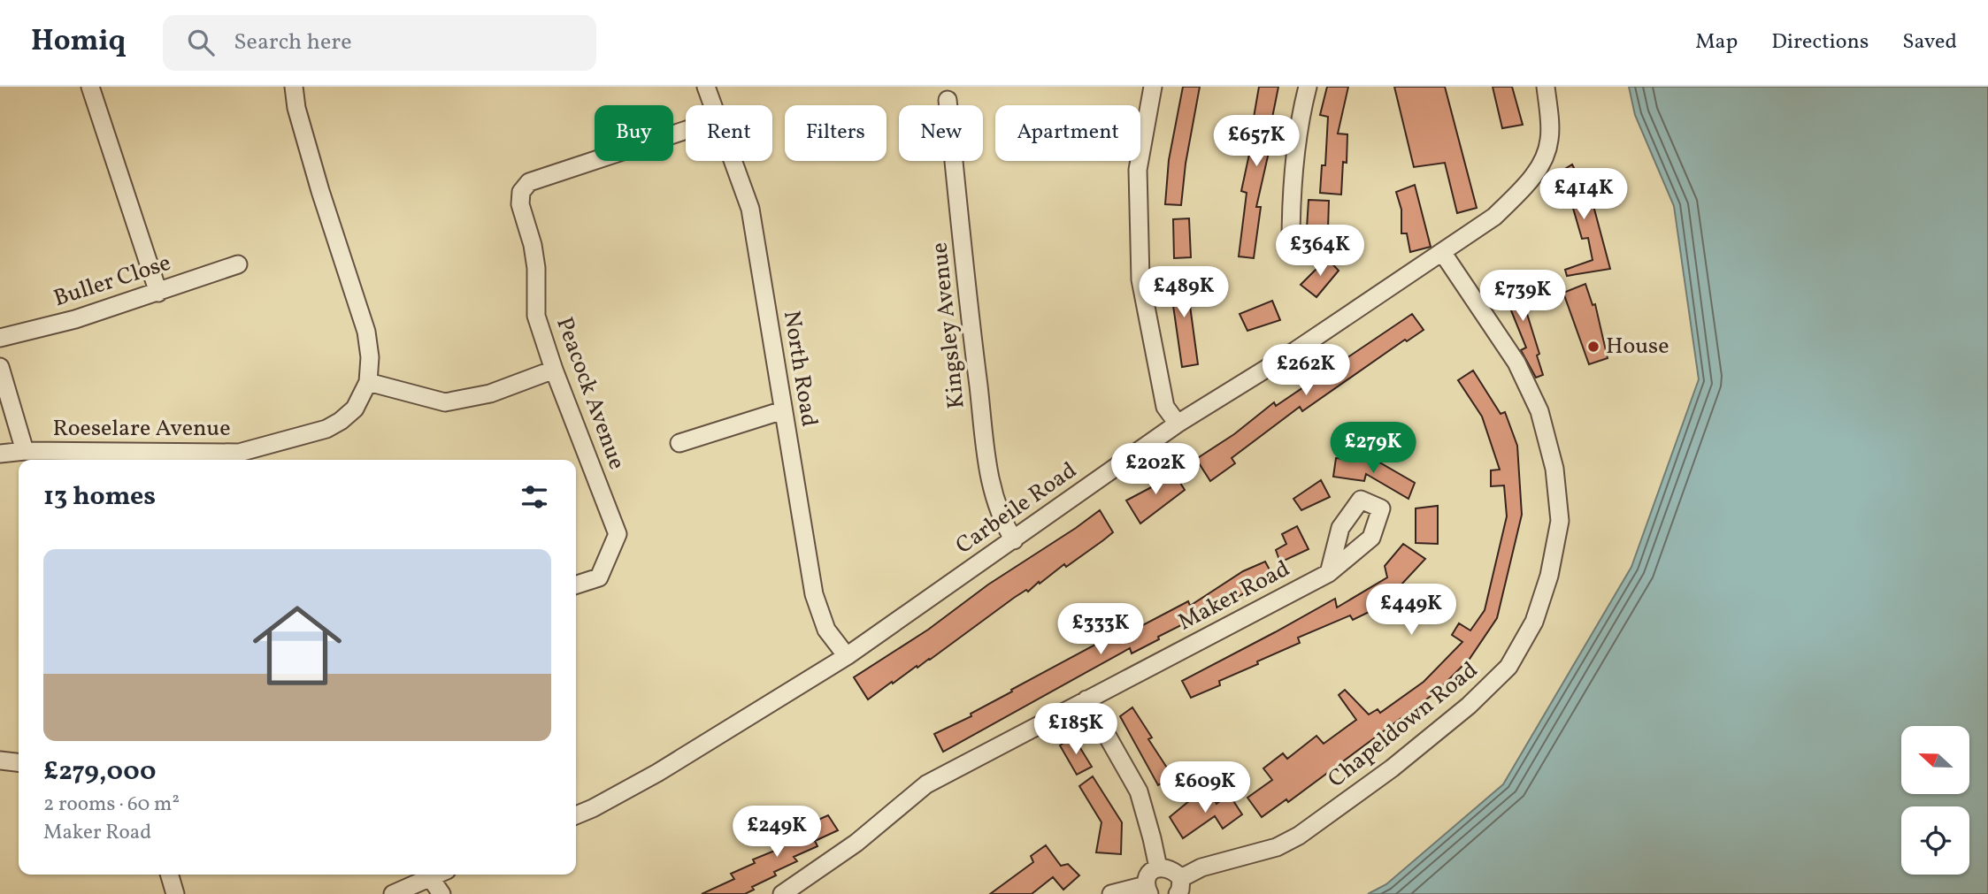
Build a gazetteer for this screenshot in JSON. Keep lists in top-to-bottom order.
{
  "streets": {
    "street": [
      "Buller Close",
      "Kingsley Avenue",
      "North Road",
      "Peacock Avenue",
      "Roeselare Avenue",
      "Carbeile Road",
      "Maker Road",
      "Chapeldown Road"
    ]
  },
  "crossings": [
    ["Kingsley Avenue", "Carbeile Road"],
    ["North Road", "Carbeile Road"],
    ["Carbeile Road", "Chapeldown Road"]
  ],
  "places": ["House"],
  "north": "left",
  "page": {
    "header": "Homiq",
    "search": "Search here",
    "nav": ["Map", "Directions", "Saved"],
    "chip": [
      "Buy",
      "Rent",
      "Filters",
      "New",
      "Apartment"
    ],
    "price": [
      "£657K",
      "£414K",
      "£364K",
      "£489K",
      "£739K",
      "£262K",
      "£279K",
      "£202K",
      "£449K",
      "£333K",
      "£185K",
      "£609K",
      "£249K"
    ],
    "heading": "13 homes",
    "list": [
      {
        "name": "£279,000",
        "note": "2 rooms · 60 m² · Maker Road"
      }
    ]
  }
}
